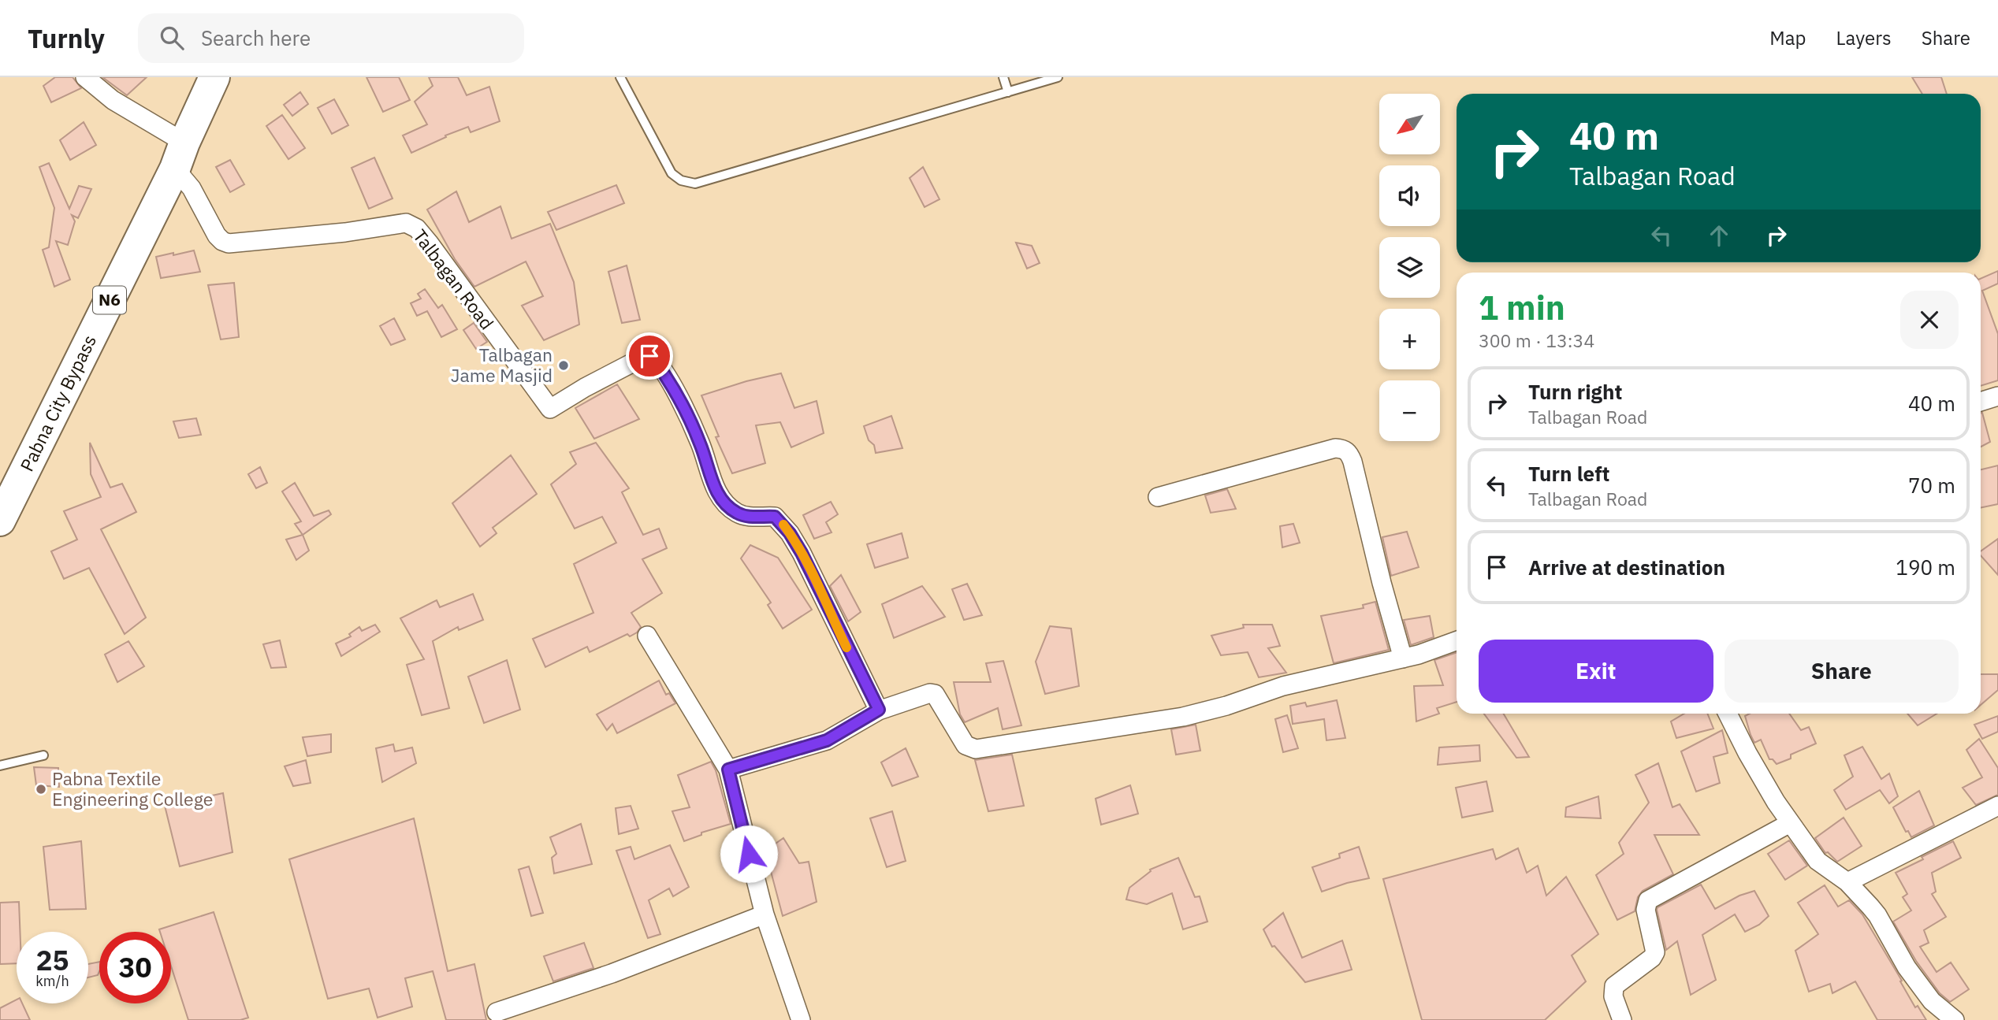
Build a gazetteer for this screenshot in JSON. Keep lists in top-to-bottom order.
{
  "streets": {
    "highway": ["N6", "Pabna City Bypass"],
    "street": ["Talbagan Road"]
  },
  "crossings": [
    ["Talbagan Road", "Pabna City Bypass"]
  ],
  "places": ["Talbagan Jame Masjid", "Pabna Textile Engineering College"],
  "north": "bottom left",
  "page": {
    "header": "Turnly",
    "search": "Search here",
    "nav": ["Map", "Layers", "Share"],
    "map_buttons": ["+", "−"],
    "turn": ["40 m", "Talbagan Road"],
    "heading": ["1 min", "300 m · 13:34"],
    "list": [
      {
        "name": "Turn right",
        "note": "Talbagan Road",
        "value": "40 m"
      },
      {
        "name": "Turn left",
        "note": "Talbagan Road",
        "value": "70 m"
      },
      {
        "name": "Arrive at destination",
        "value": "190 m"
      }
    ],
    "buttons": ["Exit", "Share"],
    "speed": "25 km/h",
    "limit": "30"
  }
}
